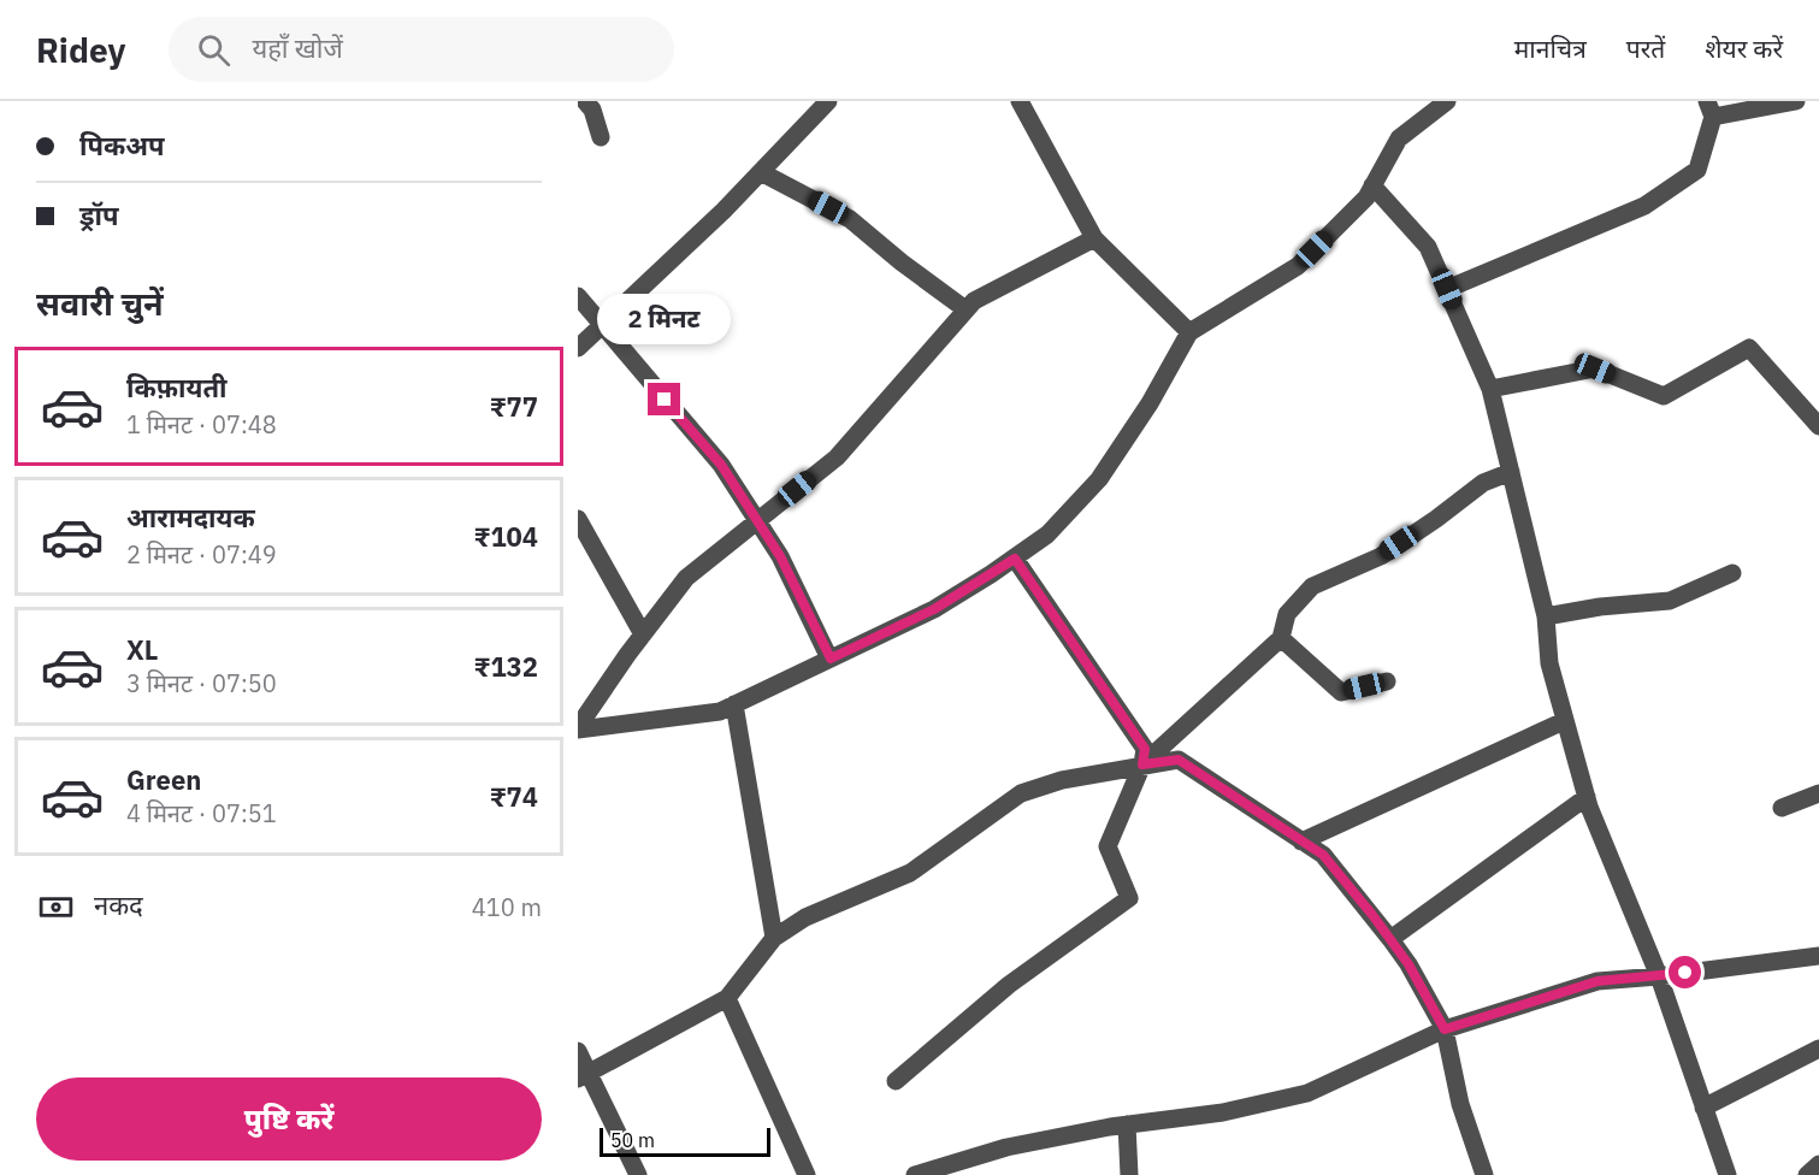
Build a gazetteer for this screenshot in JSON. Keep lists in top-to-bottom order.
{
  "scale_bar": "50 m",
  "page": {
    "header": "Ridey",
    "search": "यहाँ खोजें",
    "nav": ["मानचित्र", "परतें", "शेयर करें"],
    "banner": ["पिकअप", "ड्रॉप"],
    "heading": "सवारी चुनें",
    "bubble": "2 मिनट",
    "list": [
      {
        "name": "किफ़ायती",
        "note": "1 मिनट · 07:48",
        "value": "₹77"
      },
      {
        "name": "आरामदायक",
        "note": "2 मिनट · 07:49",
        "value": "₹104"
      },
      {
        "name": "XL",
        "note": "3 मिनट · 07:50",
        "value": "₹132"
      },
      {
        "name": "Green",
        "note": "4 मिनट · 07:51",
        "value": "₹74"
      }
    ],
    "pay": ["नकद", "410 m"],
    "buttons": "पुष्टि करें",
    "scale": "50 m"
  }
}
